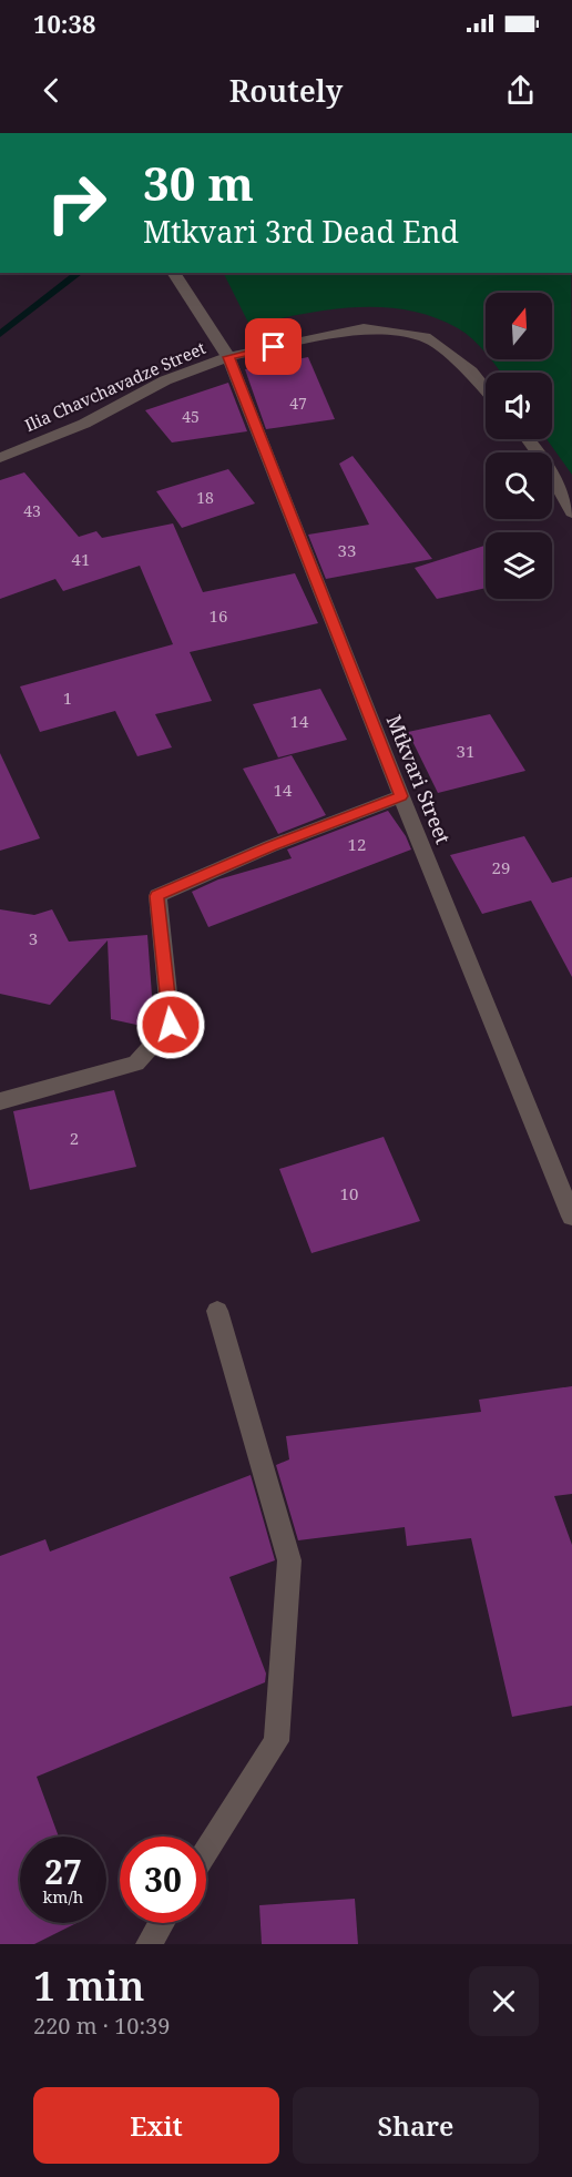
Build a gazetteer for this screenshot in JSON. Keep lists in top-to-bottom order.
{
  "streets": {
    "street": ["Ilia Chavchavadze Street", "Mtkvari Street"]
  },
  "crossings": [
    ["Ilia Chavchavadze Street", "Mtkvari Street"]
  ],
  "house_numbers": [
    "47",
    "45",
    "18",
    "43",
    "33",
    "41",
    "16",
    "1",
    "14",
    "31",
    "14",
    "12",
    "29",
    "3",
    "2",
    "10"
  ],
  "north": "top",
  "page": {
    "status": "10:38",
    "header": "Routely",
    "turn": ["30 m", "Mtkvari 3rd Dead End"],
    "speed": "27 km/h",
    "limit": "30",
    "heading": ["1 min", "220 m · 10:39"],
    "buttons": ["Exit", "Share"]
  }
}
